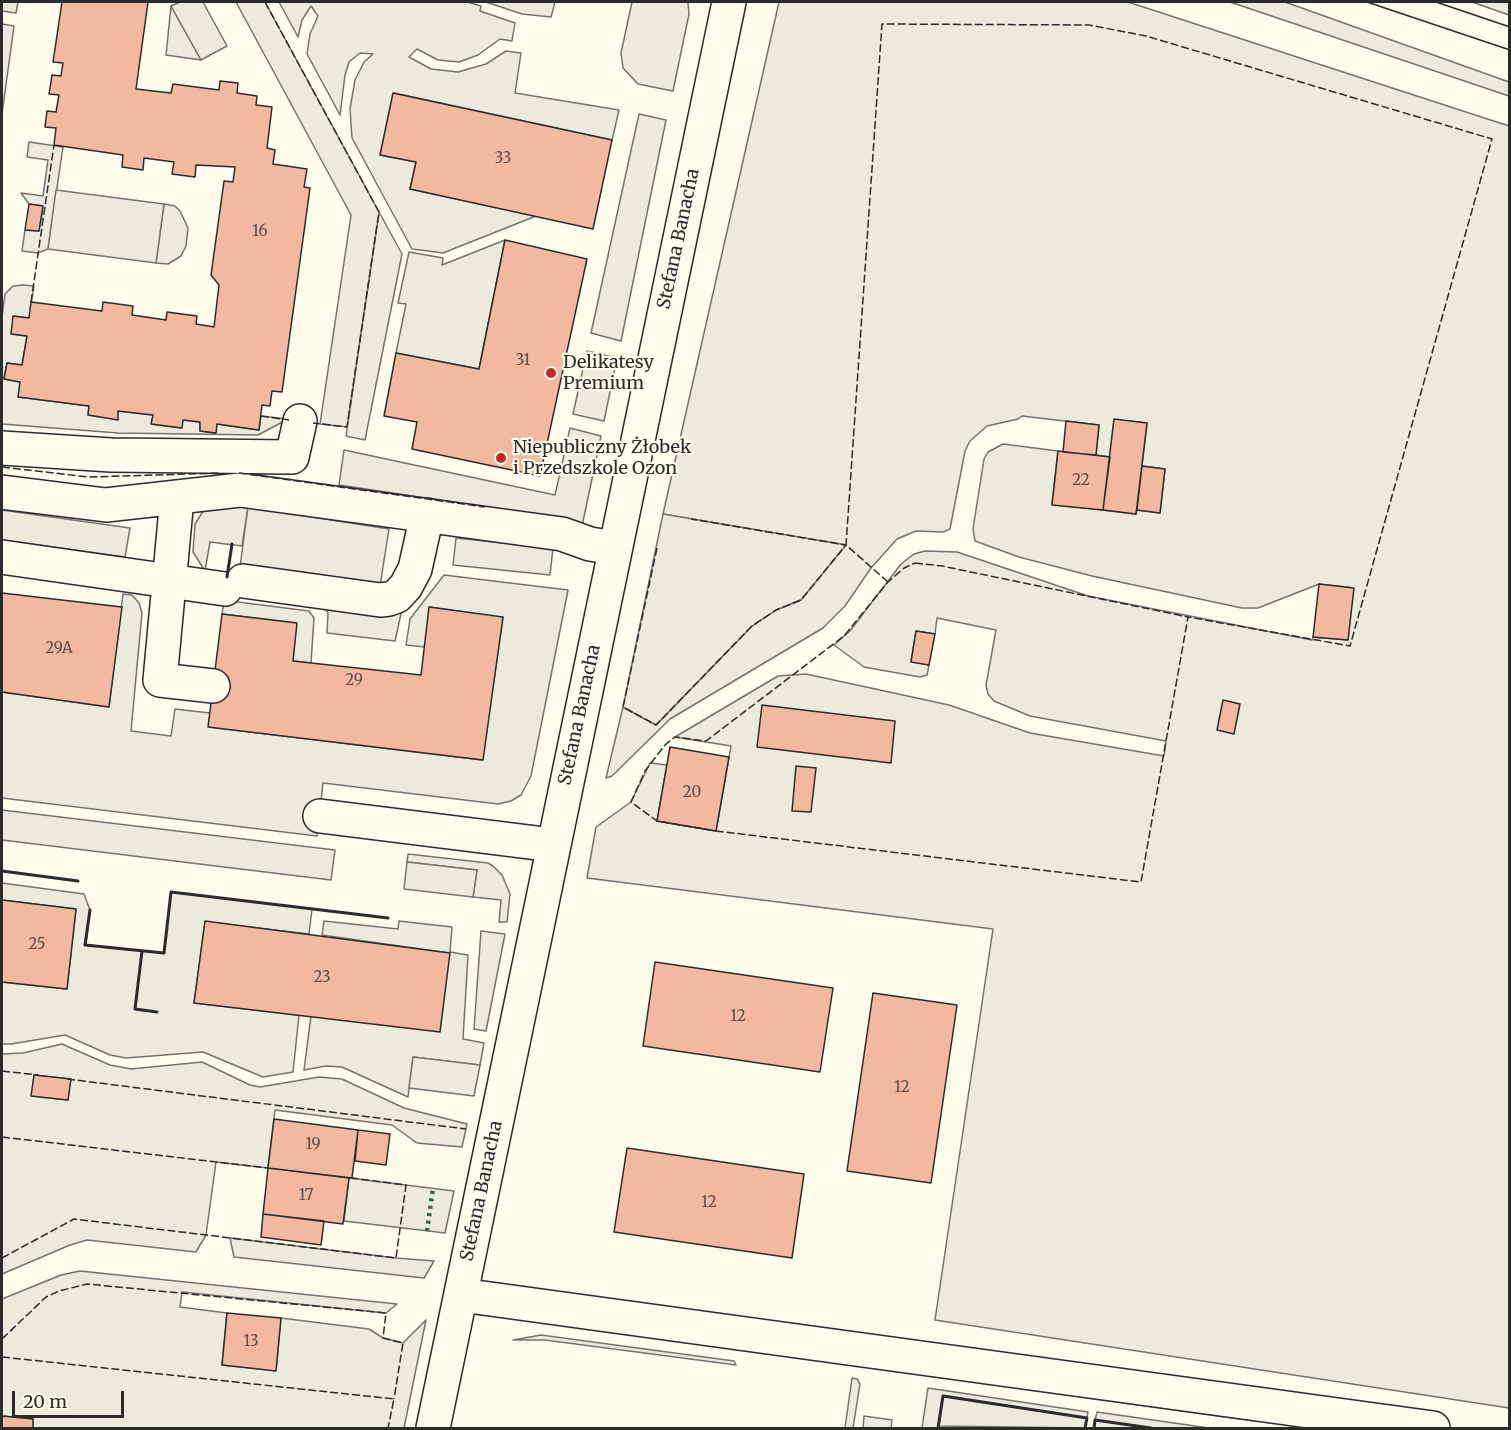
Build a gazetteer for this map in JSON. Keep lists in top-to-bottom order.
{
  "streets": {
    "street": ["Stefana Banacha"]
  },
  "places": ["Delikatesy Premium", "Niepubliczny Żłobek i Przedszkole Ozon"],
  "house_numbers": [
    "33",
    "16",
    "31",
    "22",
    "29A",
    "29",
    "20",
    "25",
    "23",
    "12",
    "12",
    "19",
    "17",
    "12",
    "13"
  ],
  "scale_bar": "20 m"
}
